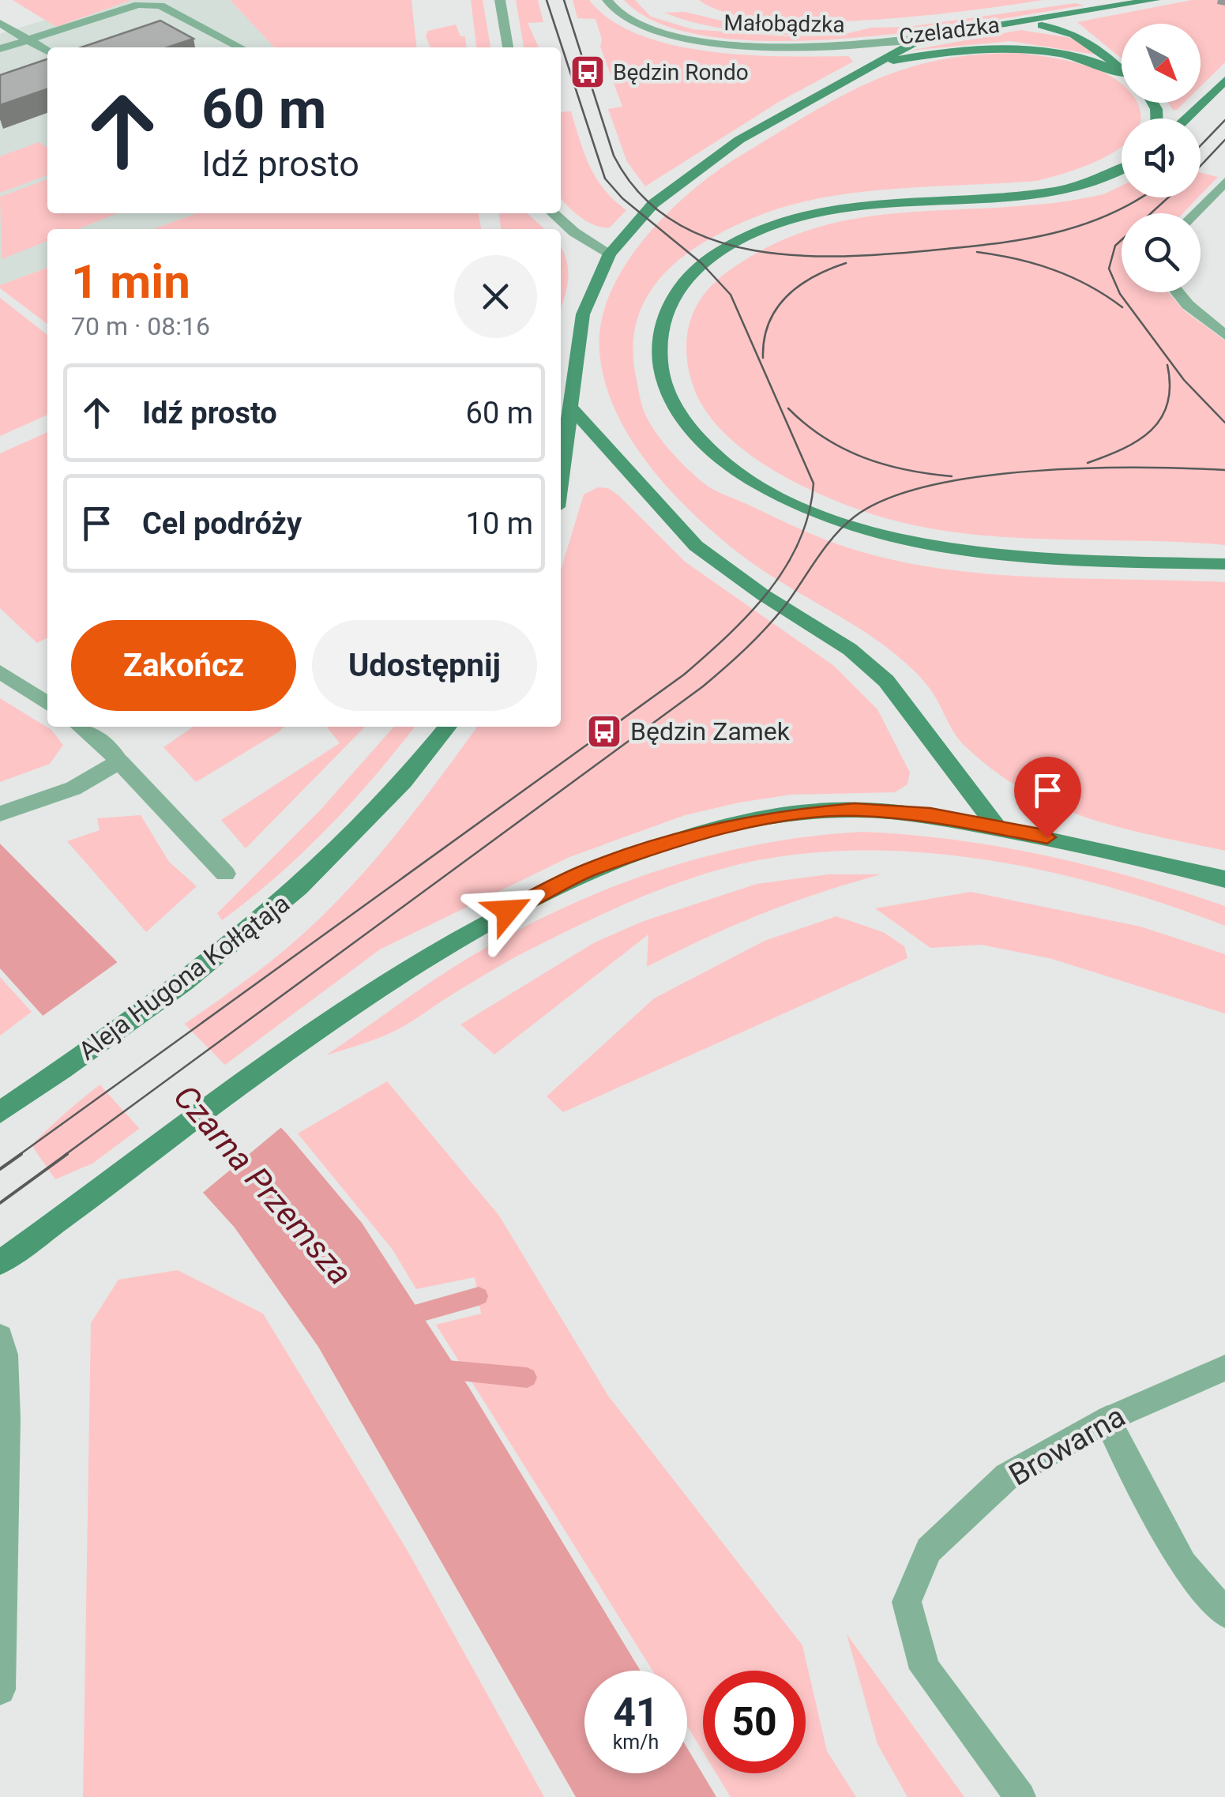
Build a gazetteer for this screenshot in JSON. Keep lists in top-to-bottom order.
{
  "streets": {
    "main road": ["Małobądzka", "Czeladzka", "Aleja Hugona Kołłątaja"],
    "street": ["Browarna"]
  },
  "crossings": [
    ["Małobądzka", "Czeladzka"]
  ],
  "water": ["Czarna Przemsza"],
  "places": {
    "bus stop": ["Będzin Rondo", "Będzin Zamek"]
  },
  "north": "bottom right",
  "page": {
    "turn": ["60 m", "Idź prosto"],
    "heading": ["1 min", "70 m · 08:16"],
    "list": [
      {
        "name": "Idź prosto",
        "value": "60 m"
      },
      {
        "name": "Cel podróży",
        "value": "10 m"
      }
    ],
    "buttons": ["Zakończ", "Udostępnij"],
    "speed": "41 km/h",
    "limit": "50"
  }
}
